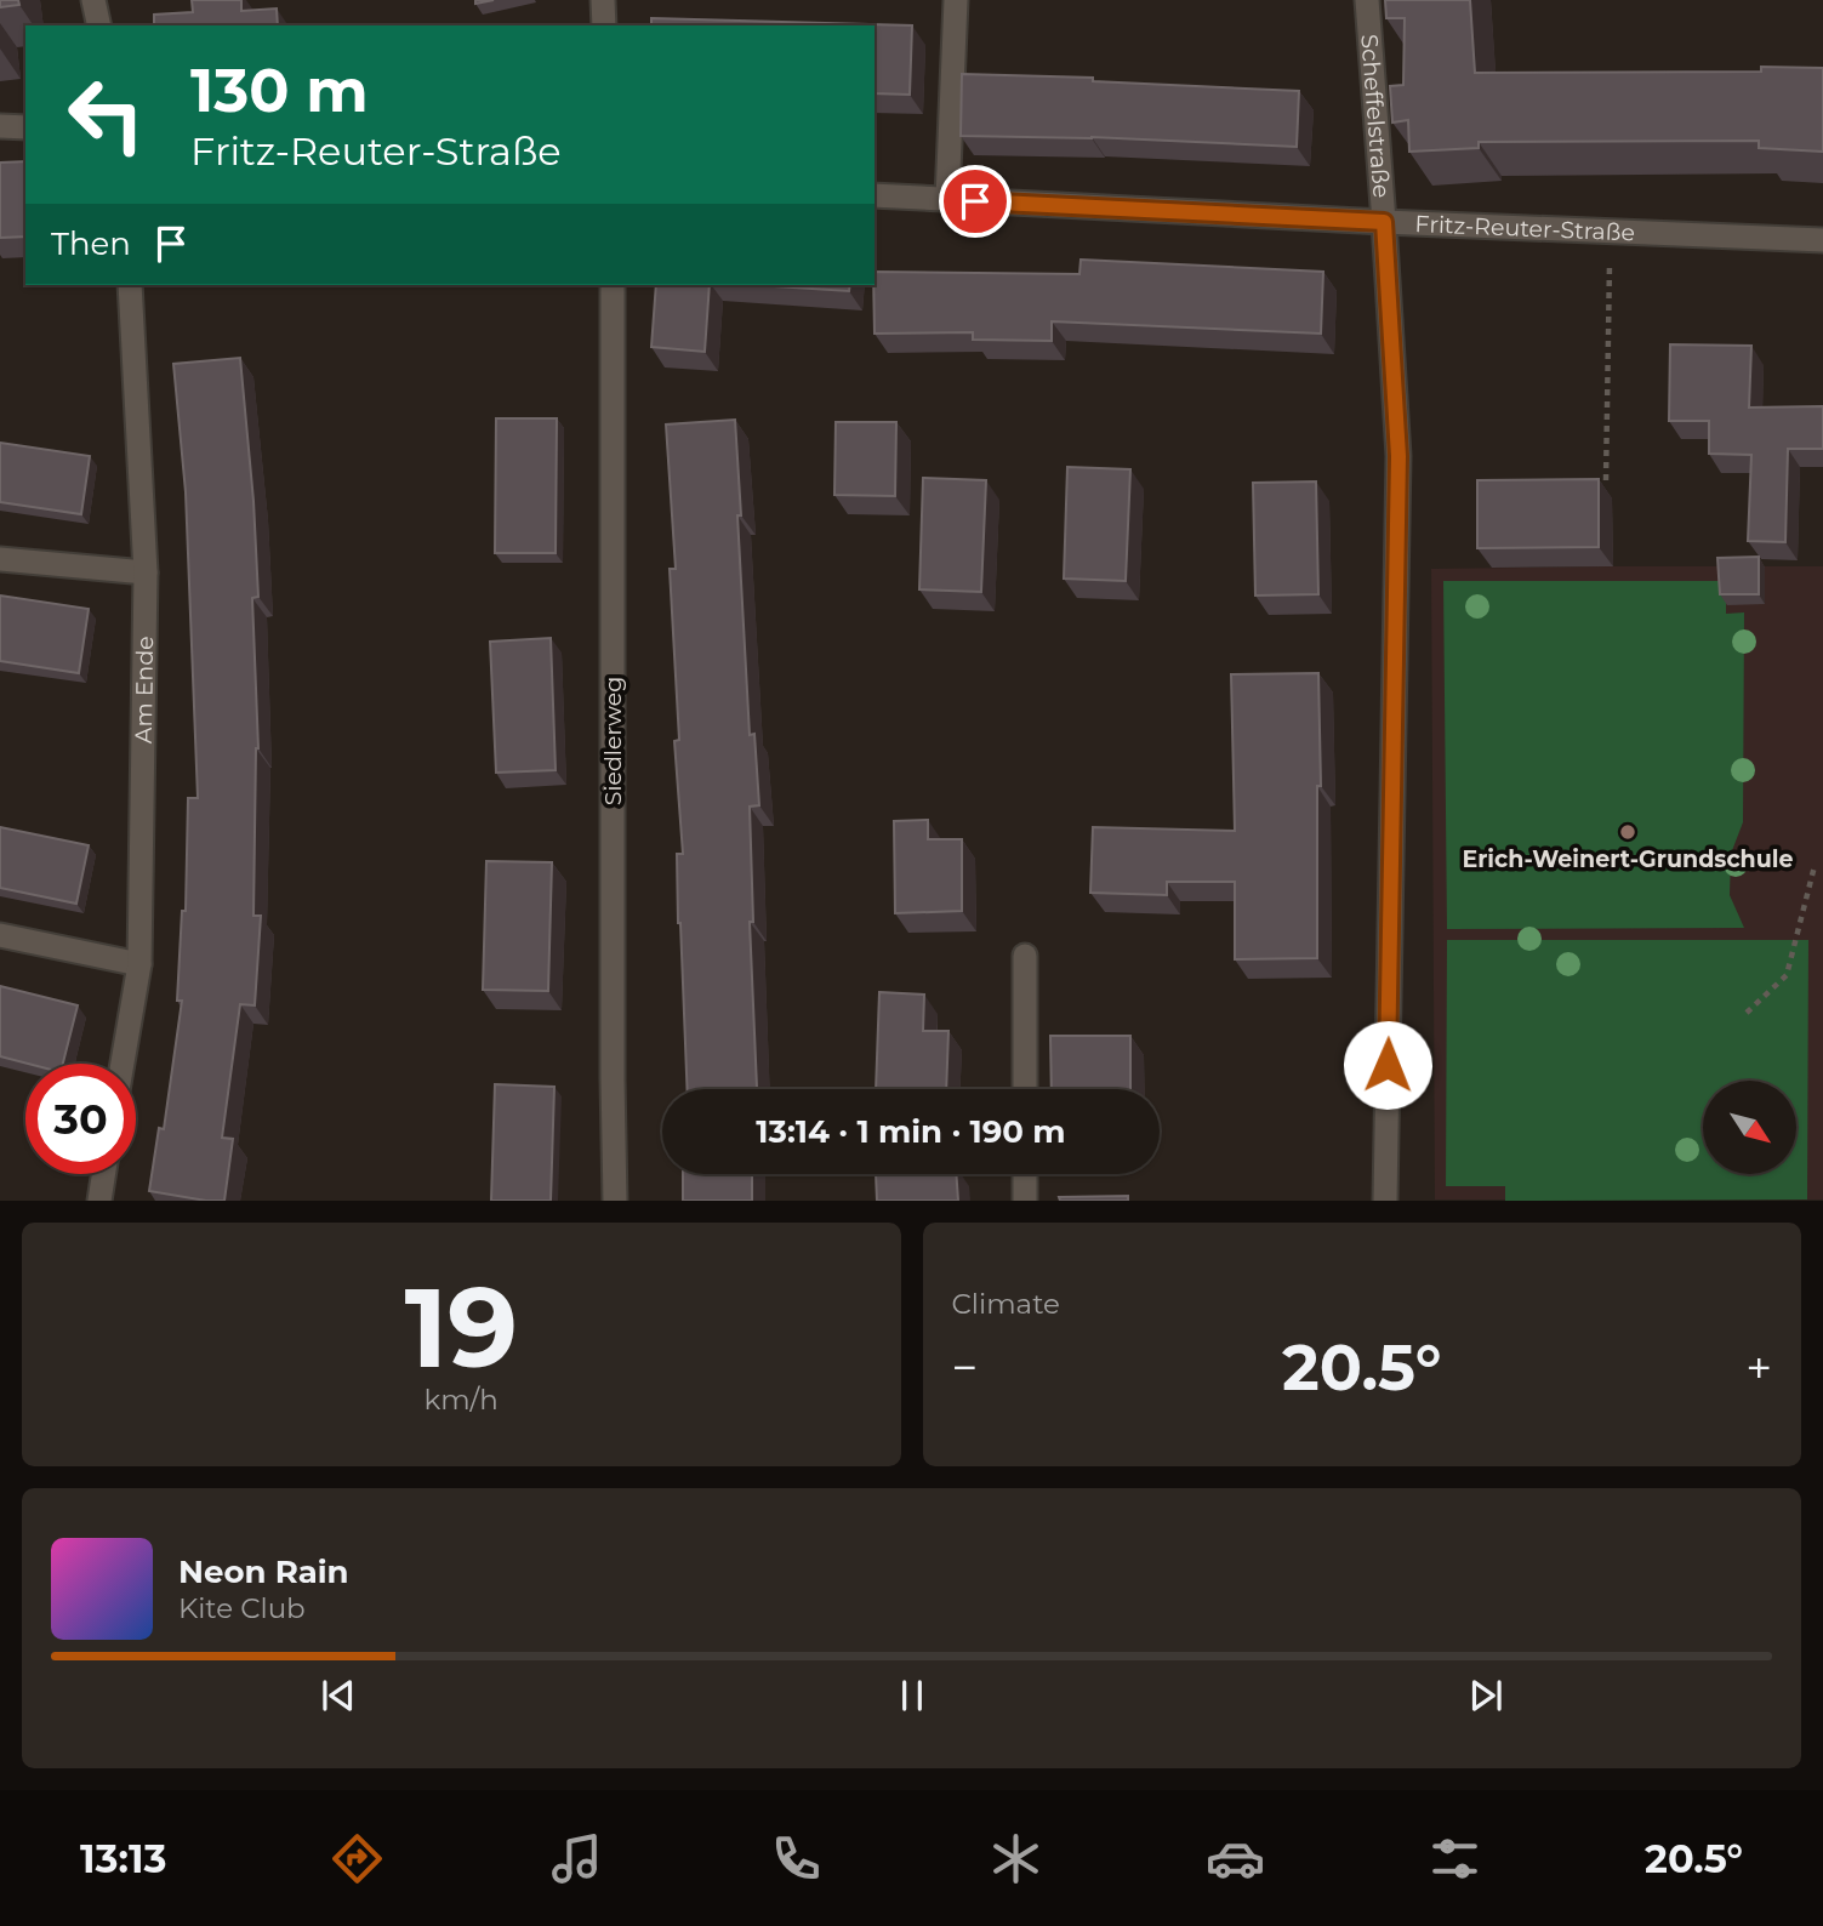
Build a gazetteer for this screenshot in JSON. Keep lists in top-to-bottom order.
{
  "streets": {
    "street": [
      "Scheffelstraße",
      "Fritz-Reuter-Straße",
      "Am Ende",
      "Siedlerweg"
    ]
  },
  "crossings": [
    ["Scheffelstraße", "Fritz-Reuter-Straße"]
  ],
  "places": ["Erich-Weinert-Grundschule"],
  "north": "bottom right",
  "page": {
    "turn": ["130 m", "Fritz-Reuter-Straße"],
    "then": "Then",
    "limit": "30",
    "trip": "13:14 · 1 min · 190 m",
    "tile": [
      ["19", "km/h"],
      "Climate"
    ],
    "heat": ["−", "20.5°", "+"],
    "song": ["Neon Rain", "Kite Club"],
    "tabs": ["13:13", "20.5°"]
  }
}
